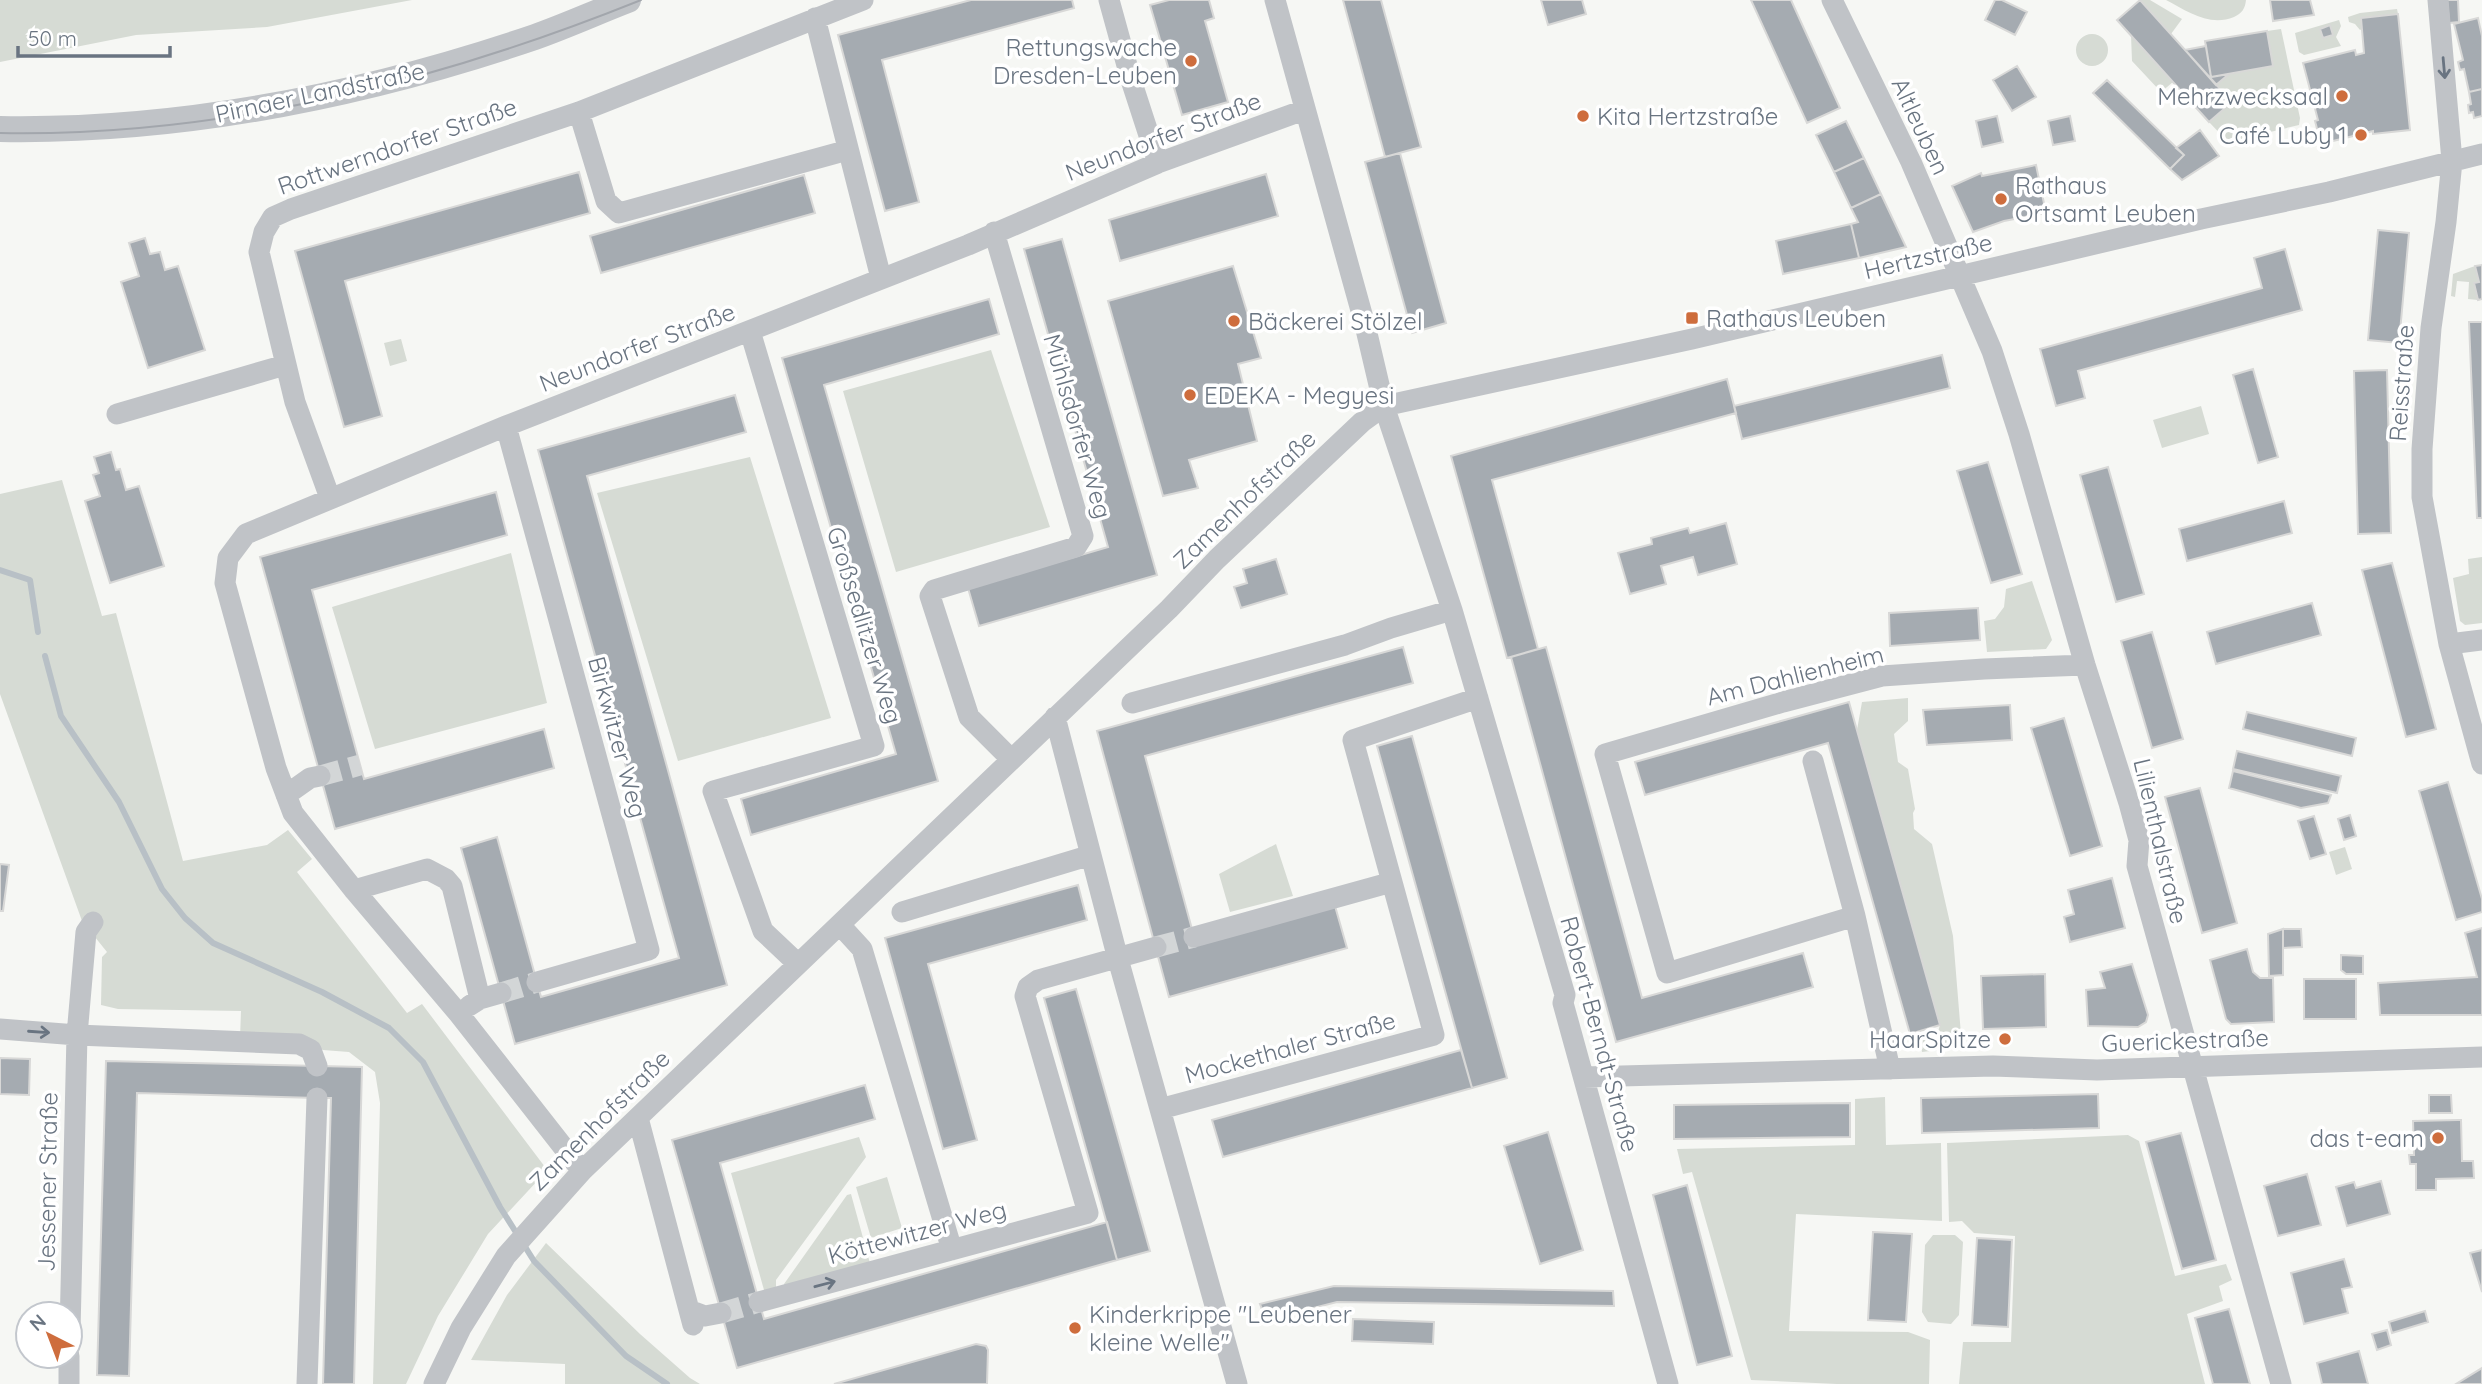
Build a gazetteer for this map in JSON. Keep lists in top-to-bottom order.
{
  "streets": {
    "street": [
      "Pirnaer Landstraße",
      "Altleuben",
      "Neundorfer Straße",
      "Rottwerndorfer Straße",
      "Hertzstraße",
      "Reisstraße",
      "Mühlsdorfer Weg",
      "Zamenhofstraße",
      "Großsedlitzer Weg",
      "Am Dahlienheim",
      "Birkwitzer Weg",
      "Lilienthalstraße",
      "Robert-Berndt-Straße",
      "Guerickestraße",
      "Mockethaler Straße",
      "Jessener Straße",
      "Köttewitzer Weg"
    ]
  },
  "crossings": [
    ["Altleuben", "Hertzstraße"],
    ["Altleuben", "Lilienthalstraße"],
    ["Neundorfer Straße", "Rottwerndorfer Straße"],
    ["Neundorfer Straße", "Mühlsdorfer Weg"],
    ["Neundorfer Straße", "Zamenhofstraße"],
    ["Neundorfer Straße", "Großsedlitzer Weg"],
    ["Neundorfer Straße", "Birkwitzer Weg"],
    ["Hertzstraße", "Reisstraße"],
    ["Hertzstraße", "Zamenhofstraße"],
    ["Hertzstraße", "Lilienthalstraße"],
    ["Hertzstraße", "Robert-Berndt-Straße"],
    ["Mühlsdorfer Weg", "Zamenhofstraße"],
    ["Zamenhofstraße", "Großsedlitzer Weg"],
    ["Zamenhofstraße", "Robert-Berndt-Straße"],
    ["Zamenhofstraße", "Mockethaler Straße"],
    ["Am Dahlienheim", "Lilienthalstraße"],
    ["Lilienthalstraße", "Guerickestraße"],
    ["Robert-Berndt-Straße", "Guerickestraße"],
    ["Mockethaler Straße", "Köttewitzer Weg"]
  ],
  "places": {
    "other": [
      "Rettungswache Dresden-Leuben",
      "Mehrzwecksaal",
      "Kita Hertzstraße",
      "Café Luby 1",
      "Rathaus Ortsamt Leuben",
      "Bäckerei Stölzel",
      "EDEKA - Megyesi",
      "HaarSpitze",
      "das t-eam",
      "Kinderkrippe \"Leubener kleine Welle\""
    ],
    "transit": ["Rathaus Leuben"]
  },
  "scale_bar": "50 m",
  "north": "top left"
}
